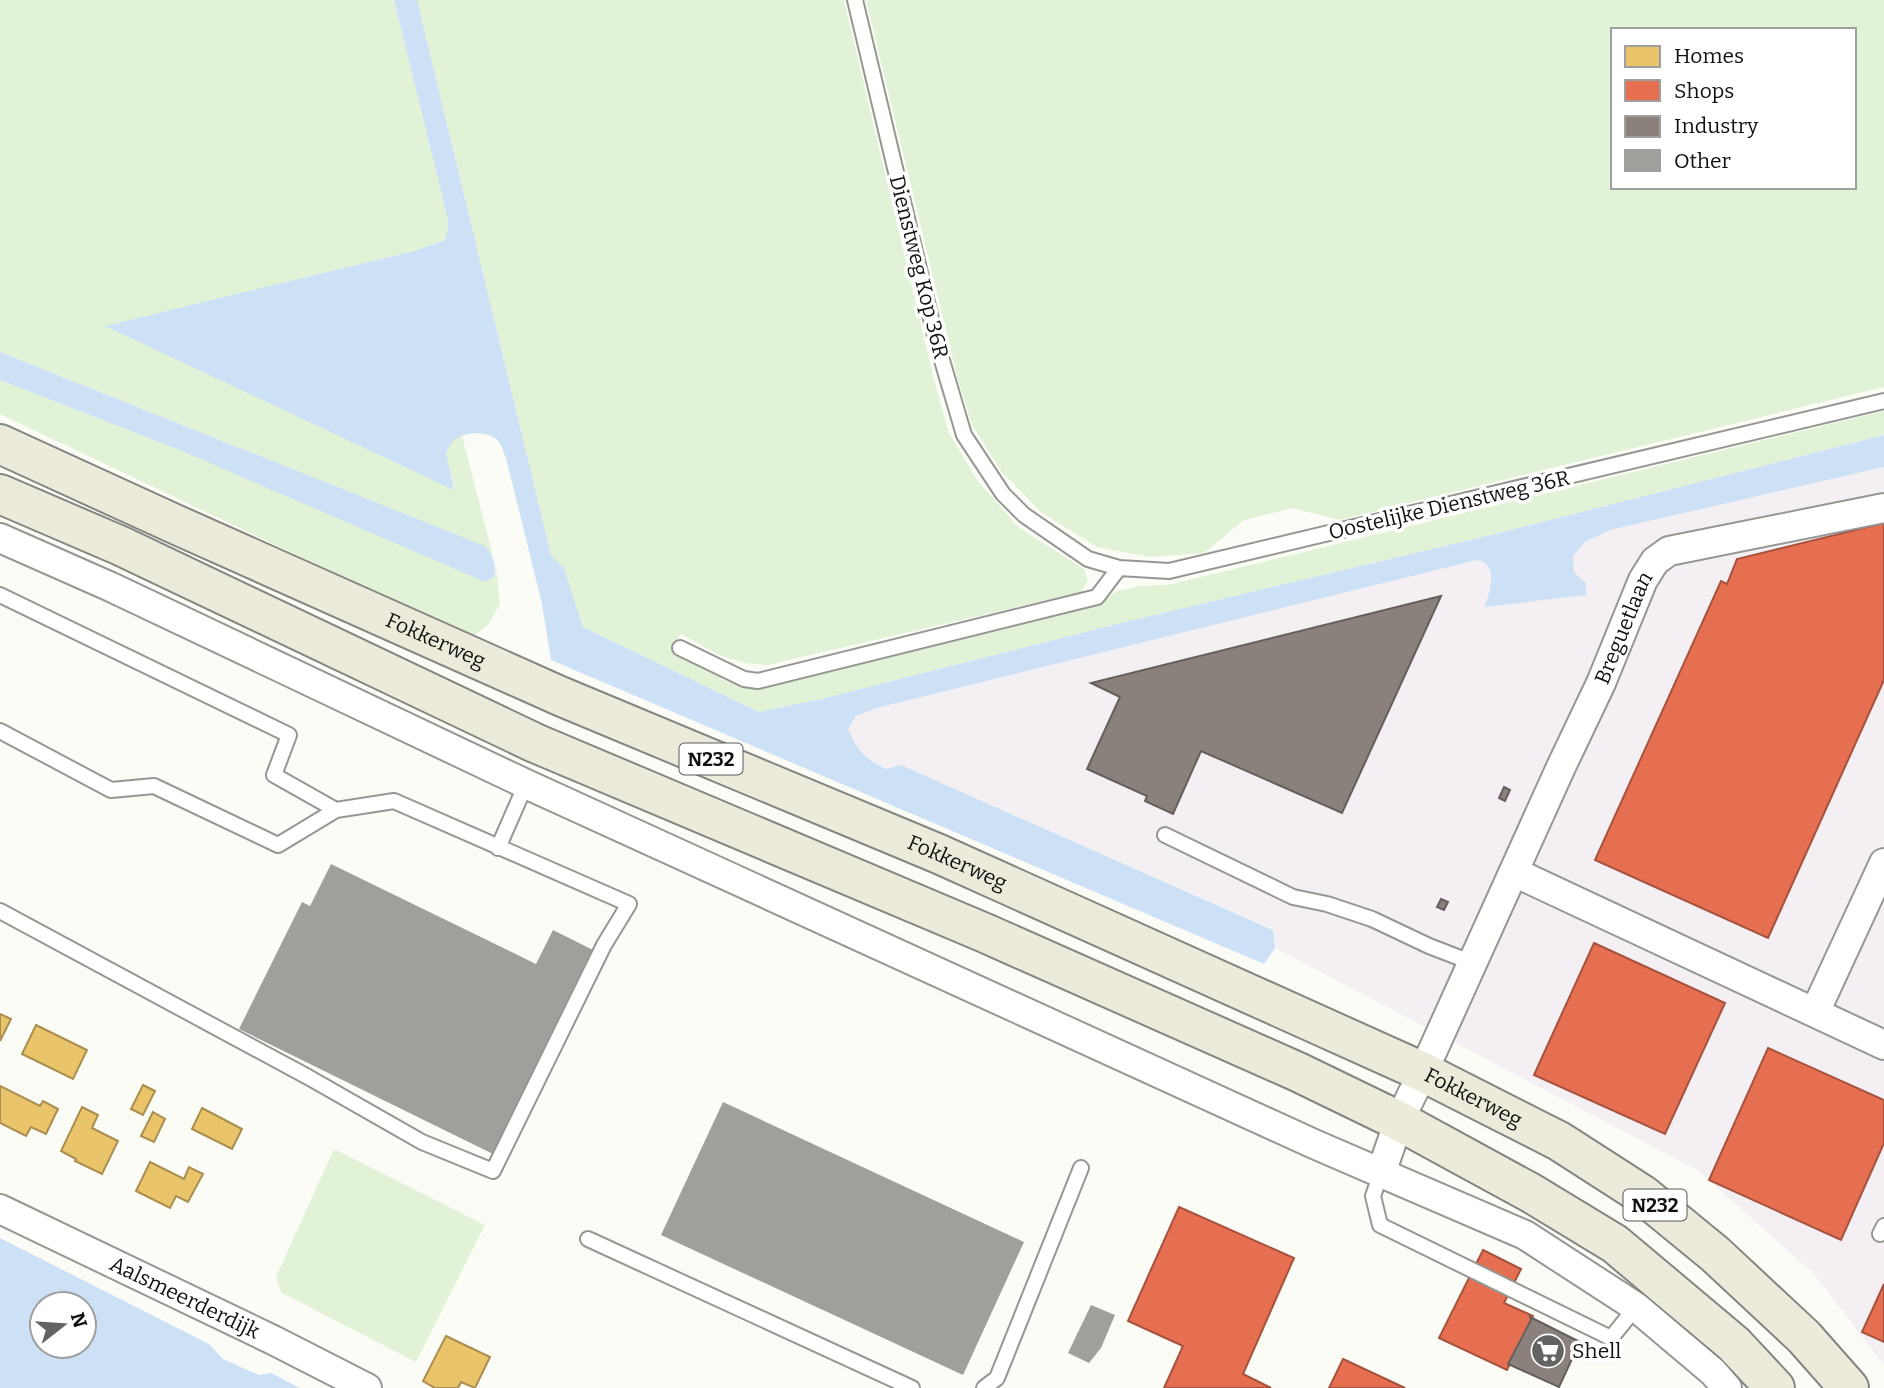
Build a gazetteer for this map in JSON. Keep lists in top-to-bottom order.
{
  "streets": {
    "main road": ["Fokkerweg", "N232"],
    "street": ["Breguetlaan", "Aalsmeerderdijk"],
    "lane": ["Dienstweg Kop 36R", "Oostelijke Dienstweg 36R"]
  },
  "crossings": [
    ["Dienstweg Kop 36R", "Oostelijke Dienstweg 36R"],
    ["Breguetlaan", "Fokkerweg"],
    ["Breguetlaan", "N232"]
  ],
  "places": {
    "supermarket": ["Shell"]
  },
  "legend": [
    "Homes",
    "Shops",
    "Industry",
    "Other"
  ],
  "north": "right"
}
